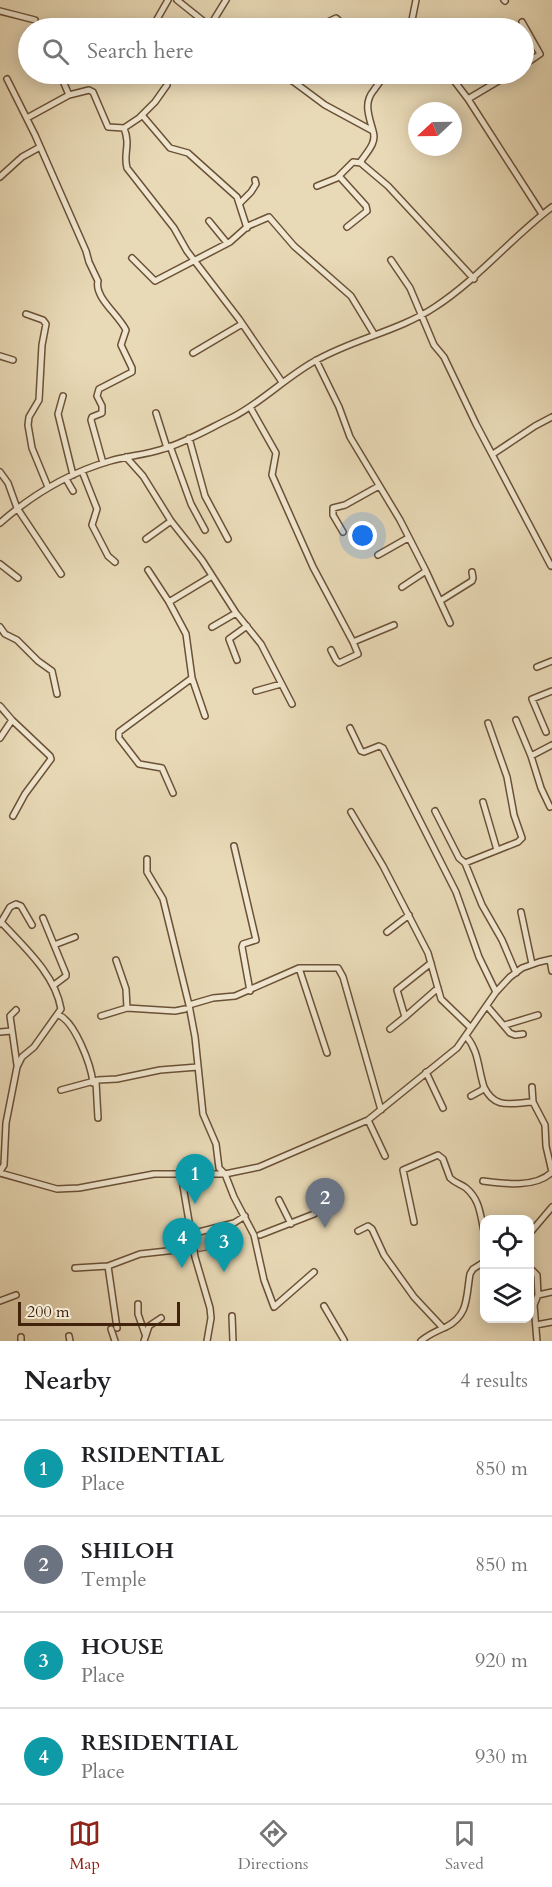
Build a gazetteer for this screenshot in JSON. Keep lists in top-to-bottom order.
{
  "scale_bar": "200 m",
  "north": "left",
  "page": {
    "search": "Search here",
    "pins": [
      "1",
      "2",
      "4",
      "3"
    ],
    "scale": "200 m",
    "heading": ["Nearby", "4 results"],
    "list": [
      {
        "mark": "1",
        "name": "RSIDENTIAL",
        "note": "Place",
        "value": "850 m"
      },
      {
        "mark": "2",
        "name": "SHILOH",
        "note": "Temple",
        "value": "850 m"
      },
      {
        "mark": "3",
        "name": "HOUSE",
        "note": "Place",
        "value": "920 m"
      },
      {
        "mark": "4",
        "name": "RESIDENTIAL",
        "note": "Place",
        "value": "930 m"
      }
    ],
    "nav": ["Map", "Directions", "Saved"]
  }
}
